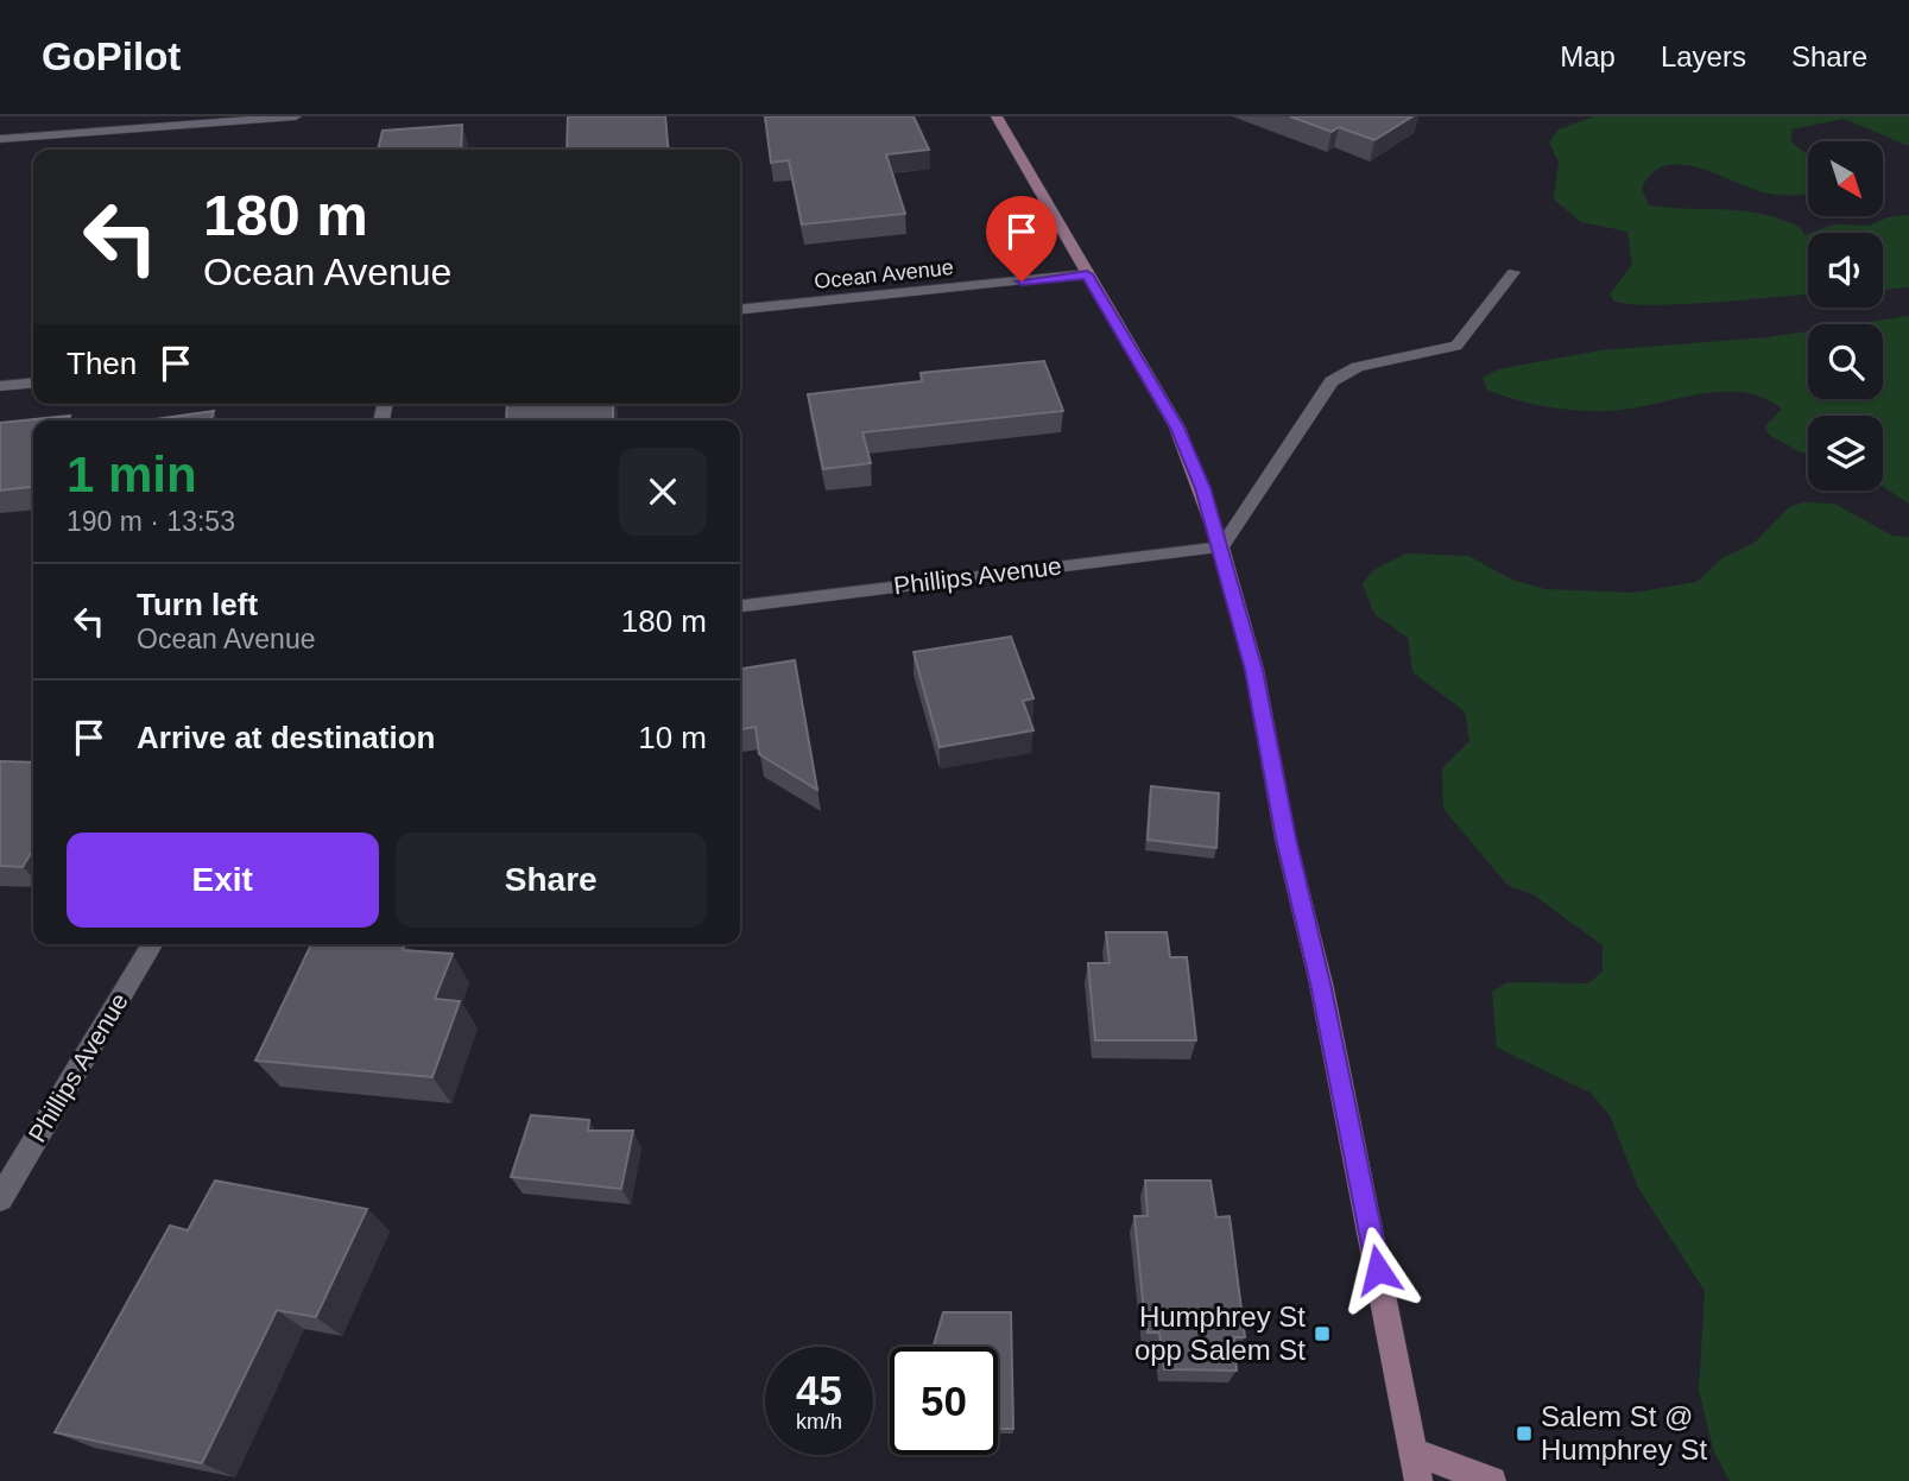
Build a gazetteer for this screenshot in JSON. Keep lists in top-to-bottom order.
{
  "streets": {
    "street": ["Ocean Avenue", "Phillips Avenue"]
  },
  "places": {
    "transit": ["Humphrey St opp Salem St", "Salem St @ Humphrey St"]
  },
  "north": "bottom right",
  "page": {
    "header": "GoPilot",
    "nav": ["Map", "Layers", "Share"],
    "turn": ["180 m", "Ocean Avenue"],
    "then": "Then",
    "heading": ["1 min", "190 m · 13:53"],
    "list": [
      {
        "name": "Turn left",
        "note": "Ocean Avenue",
        "value": "180 m"
      },
      {
        "name": "Arrive at destination",
        "value": "10 m"
      }
    ],
    "buttons": ["Exit", "Share"],
    "speed": "45 km/h",
    "limit": "50"
  }
}
